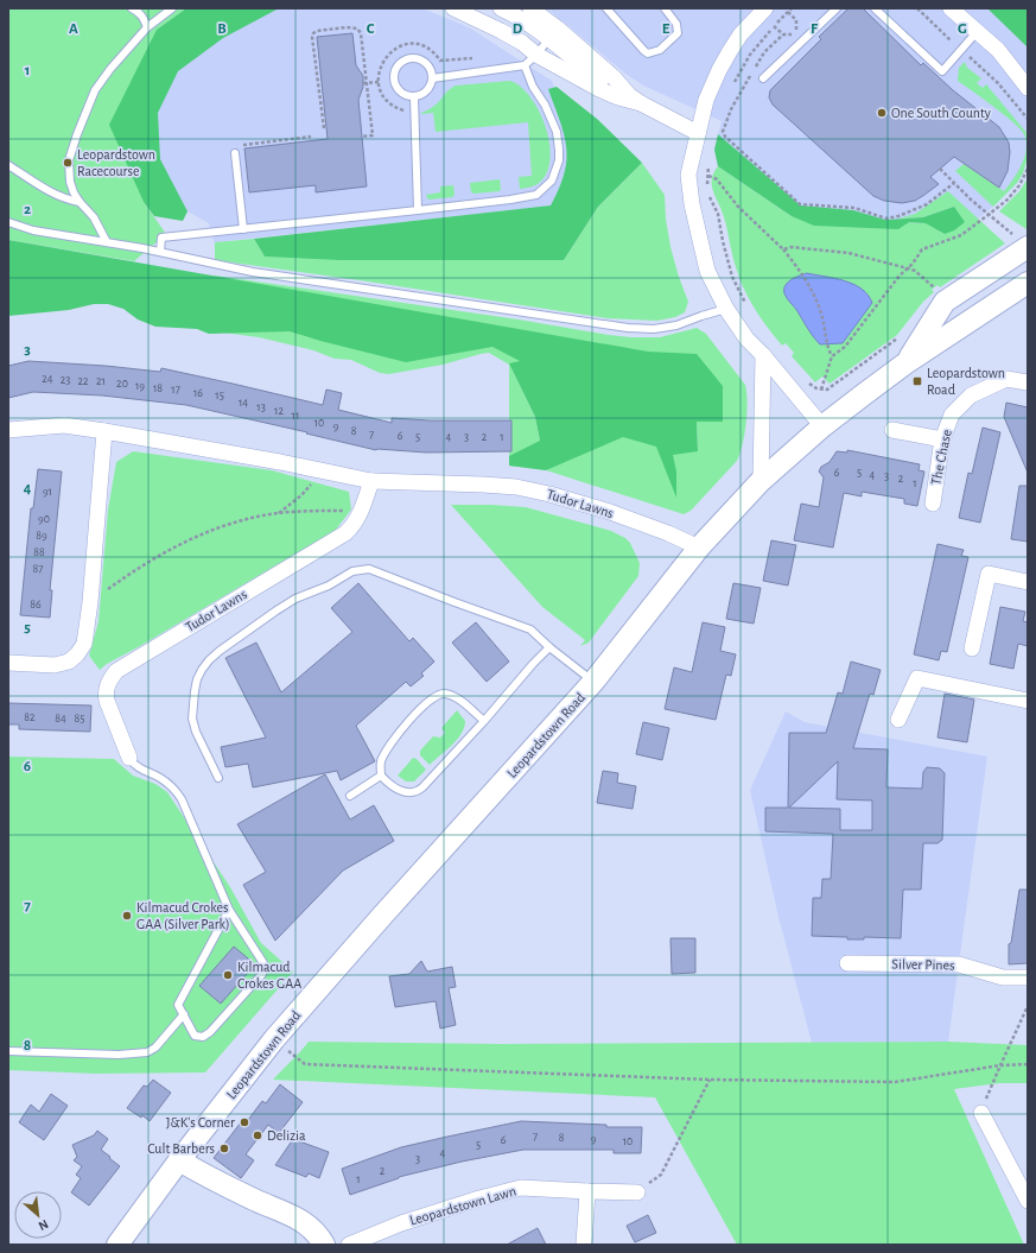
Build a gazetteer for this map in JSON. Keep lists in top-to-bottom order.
{
  "streets": {
    "main road": ["Leopardstown Road"],
    "street": [
      "The Chase",
      "Tudor Lawns",
      "Silver Pines",
      "Leopardstown Lawn"
    ]
  },
  "crossings": [
    ["Tudor Lawns", "Leopardstown Road"]
  ],
  "places": {
    "other": [
      "One South County",
      "Leopardstown Racecourse",
      "Kilmacud Crokes GAA (Silver Park)",
      "Kilmacud Crokes GAA",
      "J&K's Corner",
      "Delizia",
      "Cult Barbers"
    ],
    "transit": ["Leopardstown Road"]
  },
  "house_numbers": [
    "24",
    "23",
    "22",
    "21",
    "20",
    "19",
    "18",
    "17",
    "16",
    "15",
    "14",
    "13",
    "12",
    "11",
    "10",
    "9",
    "8",
    "7",
    "6",
    "5",
    "4",
    "3",
    "2",
    "1",
    "6",
    "5",
    "4",
    "3",
    "2",
    "1",
    "91",
    "90",
    "89",
    "88",
    "87",
    "86",
    "82",
    "84",
    "85",
    "7",
    "8",
    "9",
    "6",
    "10",
    "5",
    "4",
    "3",
    "2",
    "1"
  ],
  "north": "bottom right",
  "grid": {
    "columns": [
      "A",
      "B",
      "C",
      "D",
      "E",
      "F",
      "G"
    ],
    "rows": [
      "1",
      "2",
      "3",
      "4",
      "5",
      "6",
      "7",
      "8"
    ]
  }
}
